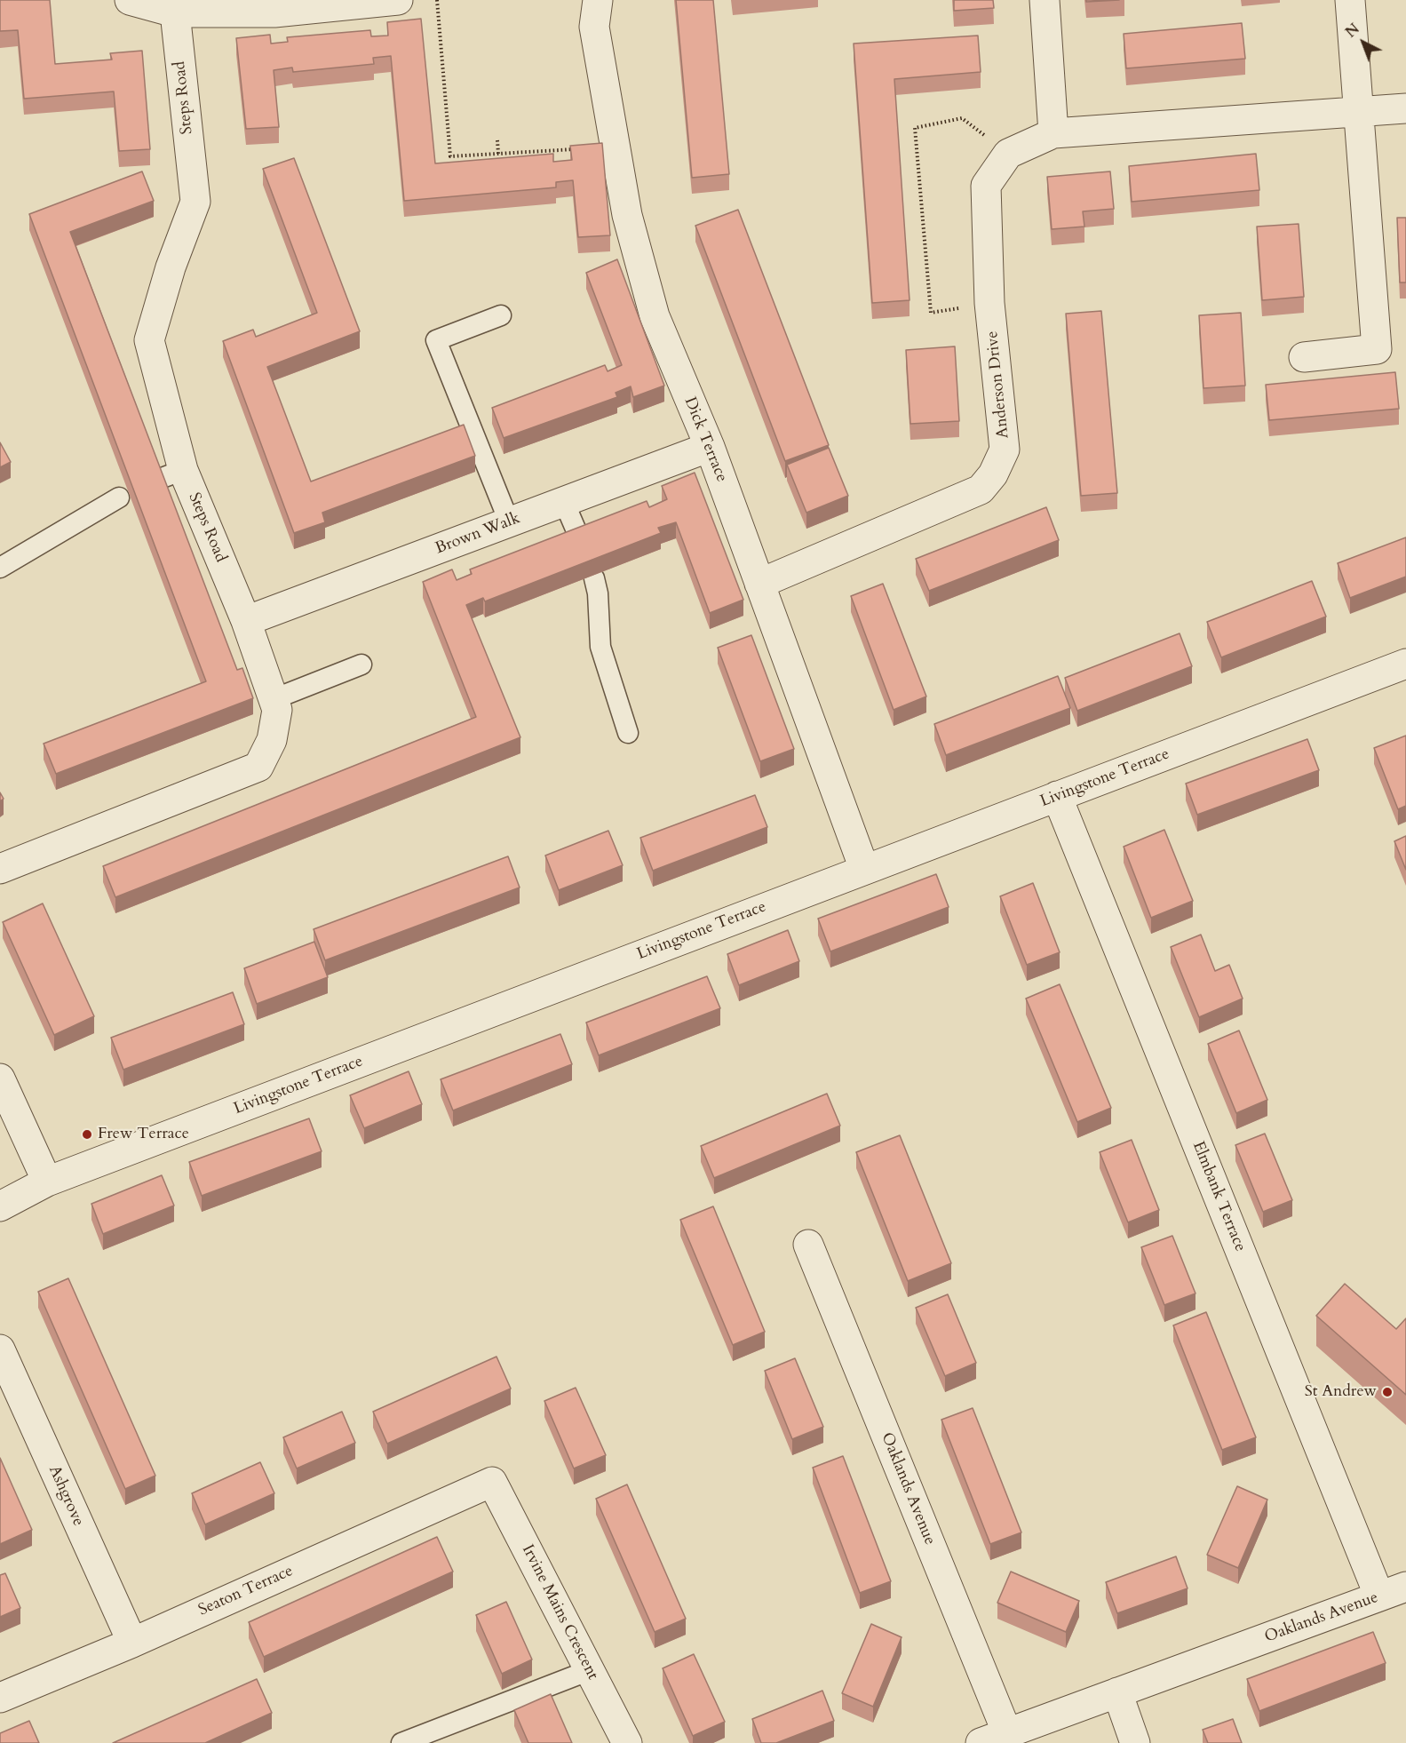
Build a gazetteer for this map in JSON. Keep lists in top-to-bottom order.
{
  "streets": {
    "street": [
      "Steps Road",
      "Anderson Drive",
      "Dick Terrace",
      "Brown Walk",
      "Livingstone Terrace",
      "Elmbank Terrace",
      "Oaklands Avenue",
      "Ashgrove",
      "Seaton Terrace",
      "Irvine Mains Crescent"
    ]
  },
  "crossings": [
    ["Steps Road", "Brown Walk"],
    ["Anderson Drive", "Dick Terrace"],
    ["Dick Terrace", "Brown Walk"],
    ["Dick Terrace", "Livingstone Terrace"],
    ["Livingstone Terrace", "Elmbank Terrace"],
    ["Elmbank Terrace", "Oaklands Avenue"],
    ["Ashgrove", "Seaton Terrace"],
    ["Seaton Terrace", "Irvine Mains Crescent"]
  ],
  "places": ["Frew Terrace", "St Andrew"],
  "north": "top left"
}
